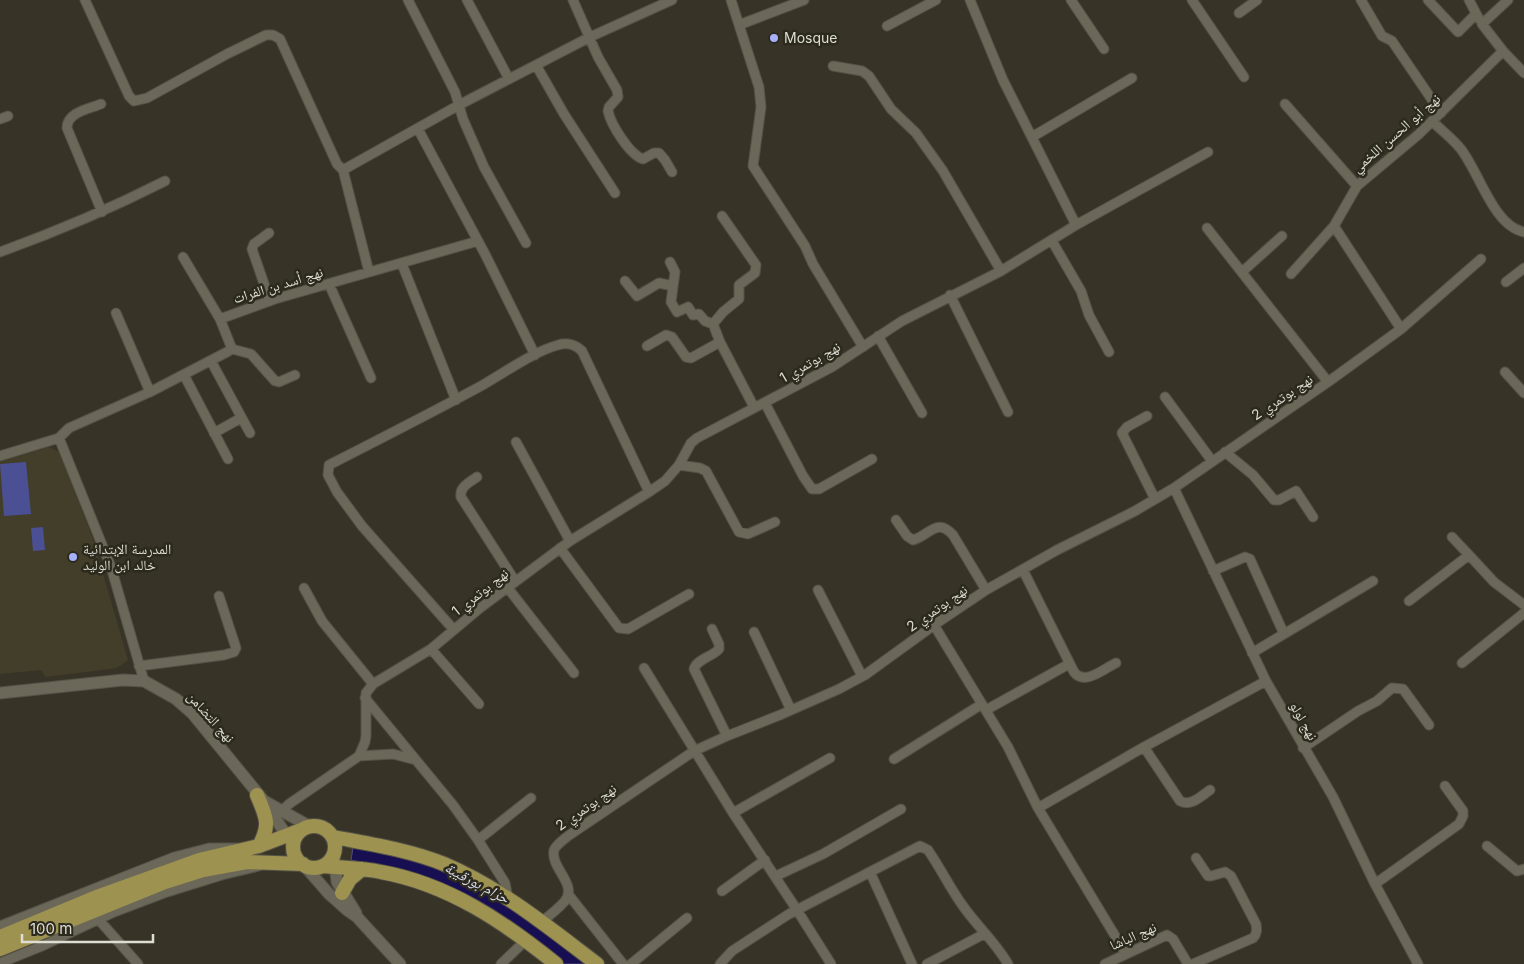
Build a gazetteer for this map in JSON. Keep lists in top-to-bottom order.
{
  "streets": {
    "street": [
      "نهج أبو الحسن اللخمي",
      "نهج أسد بن الفرات",
      "نهج بوتمري 1",
      "نهج بوتمري 2",
      "نهج التضامن",
      "نهج لولو",
      "نهج الباشا"
    ]
  },
  "crossings": [
    ["نهج بوتمري 2", "نهج لولو"]
  ],
  "water": ["حزام بورقيبة"],
  "places": ["Mosque", "المدرسة الإبتدائية خالد ابن الوليد"],
  "scale_bar": "100 m"
}
